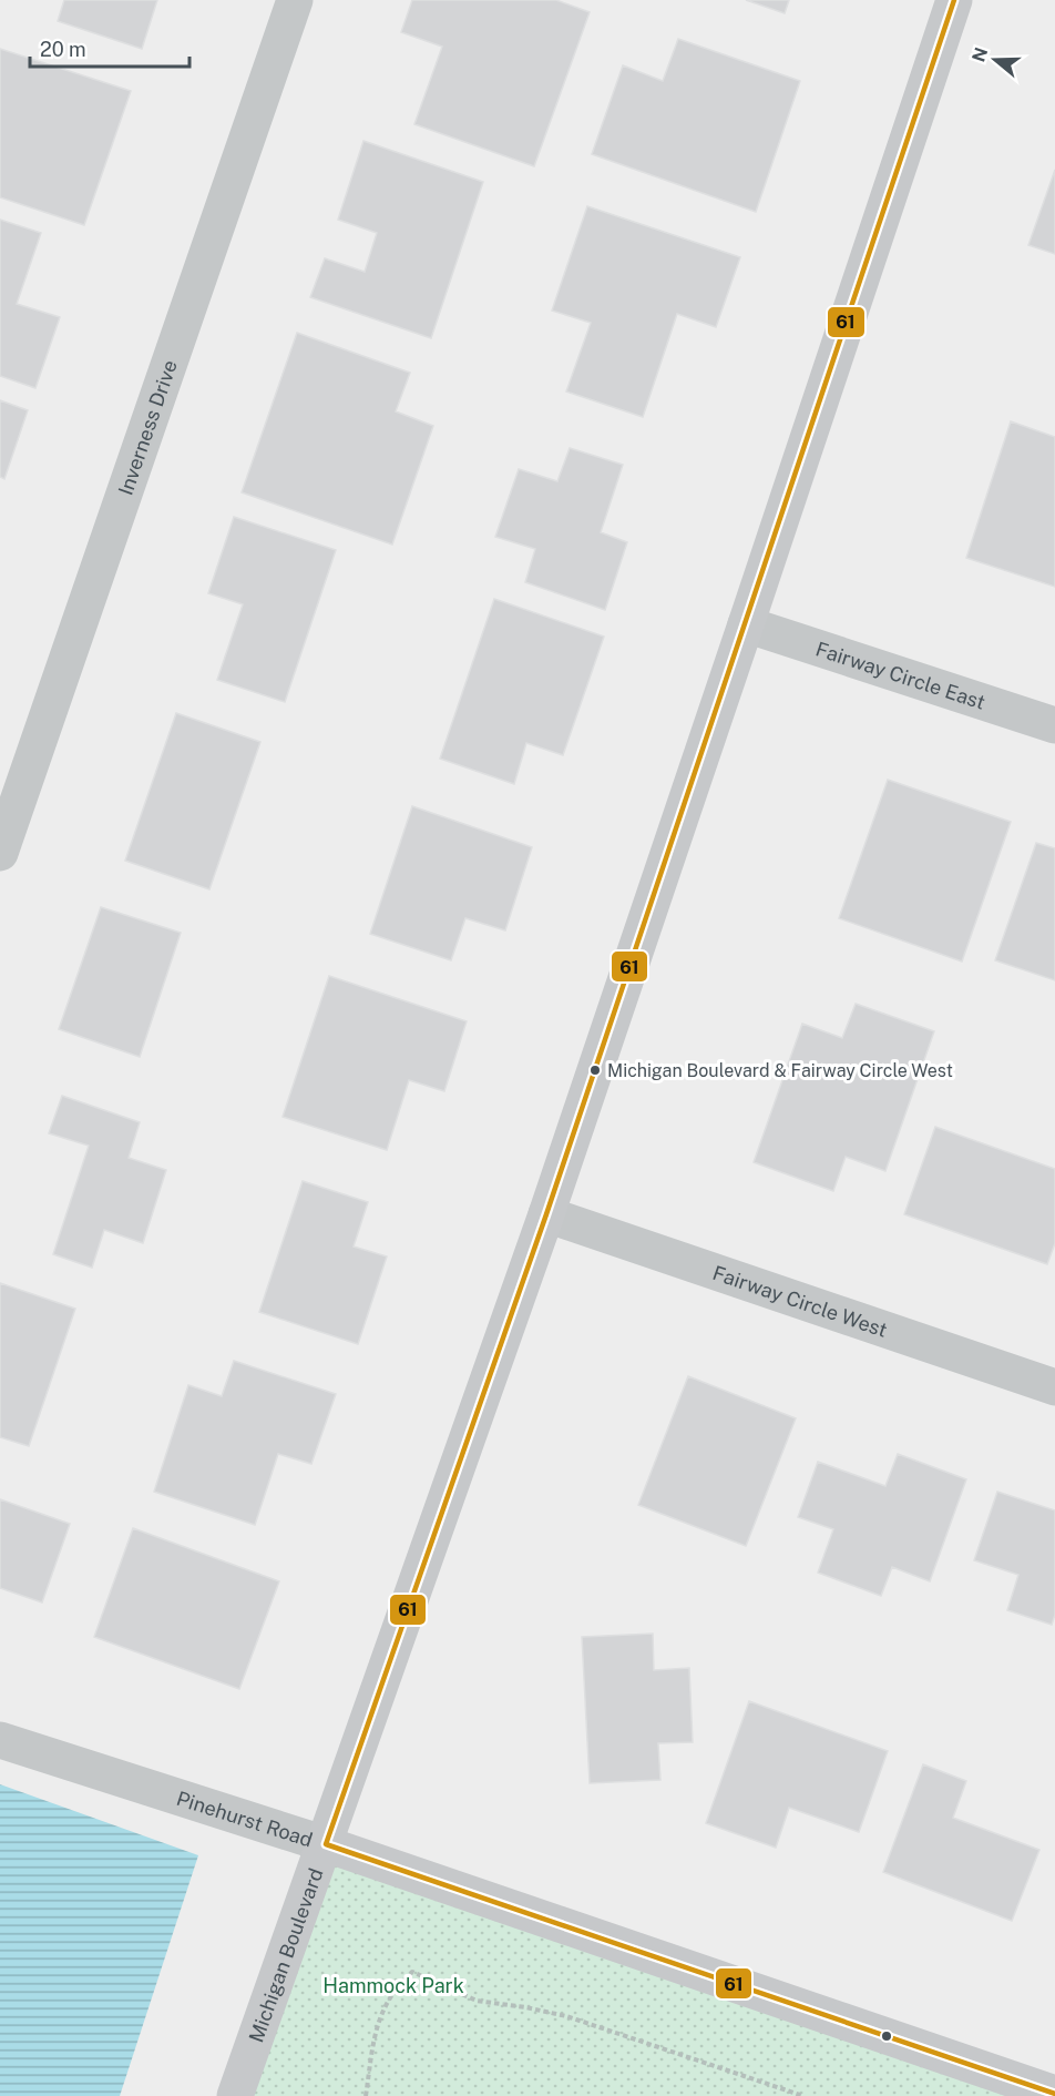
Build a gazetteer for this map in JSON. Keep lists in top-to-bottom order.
{
  "streets": {
    "street": [
      "Inverness Drive",
      "Fairway Circle East",
      "Fairway Circle West",
      "Pinehurst Road",
      "Michigan Boulevard"
    ]
  },
  "crossings": [
    ["Fairway Circle East", "Michigan Boulevard"],
    ["Fairway Circle West", "Michigan Boulevard"],
    ["Pinehurst Road", "Michigan Boulevard"]
  ],
  "parks": ["Hammock Park"],
  "places": ["Michigan Boulevard & Fairway Circle West"],
  "lines": ["transit line 61"],
  "scale_bar": "20 m",
  "north": "left"
}
